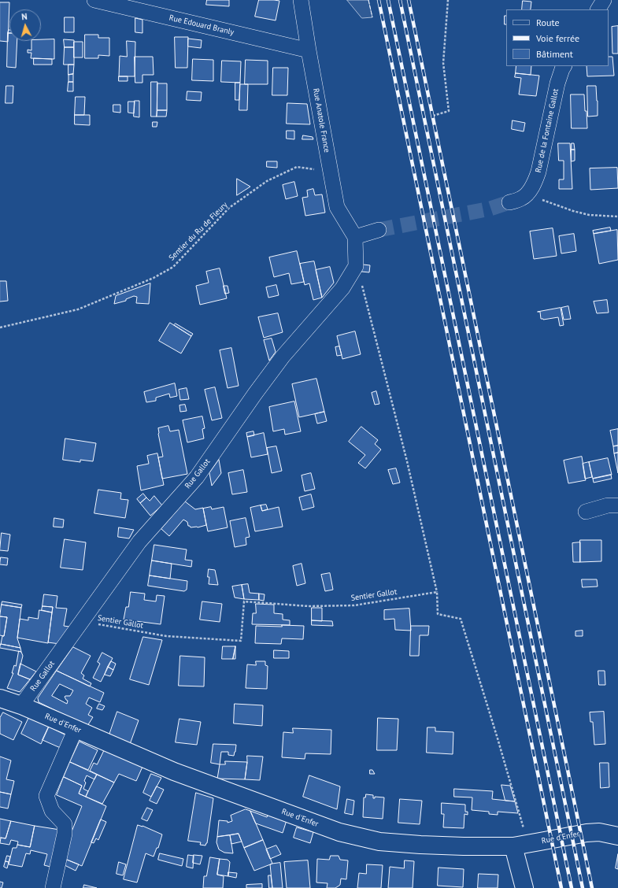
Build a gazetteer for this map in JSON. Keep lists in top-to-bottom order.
{
  "streets": {
    "street": [
      "Rue Edouard Branly",
      "Rue Anatole France",
      "Rue de la Fontaine Gallot",
      "Rue Gallot",
      "Rue d'Enfer"
    ],
    "path": ["Sentier du Ru de Fleury", "Sentier Gallot"]
  },
  "crossings": [
    ["Rue Edouard Branly", "Rue Anatole France"],
    ["Rue Anatole France", "Sentier du Ru de Fleury"],
    ["Rue Anatole France", "Rue Gallot"],
    ["Rue Gallot", "Sentier Gallot"],
    ["Rue Gallot", "Rue d'Enfer"]
  ],
  "legend": ["Route", "Voie ferrée", "Bâtiment"],
  "north": "top"
}
